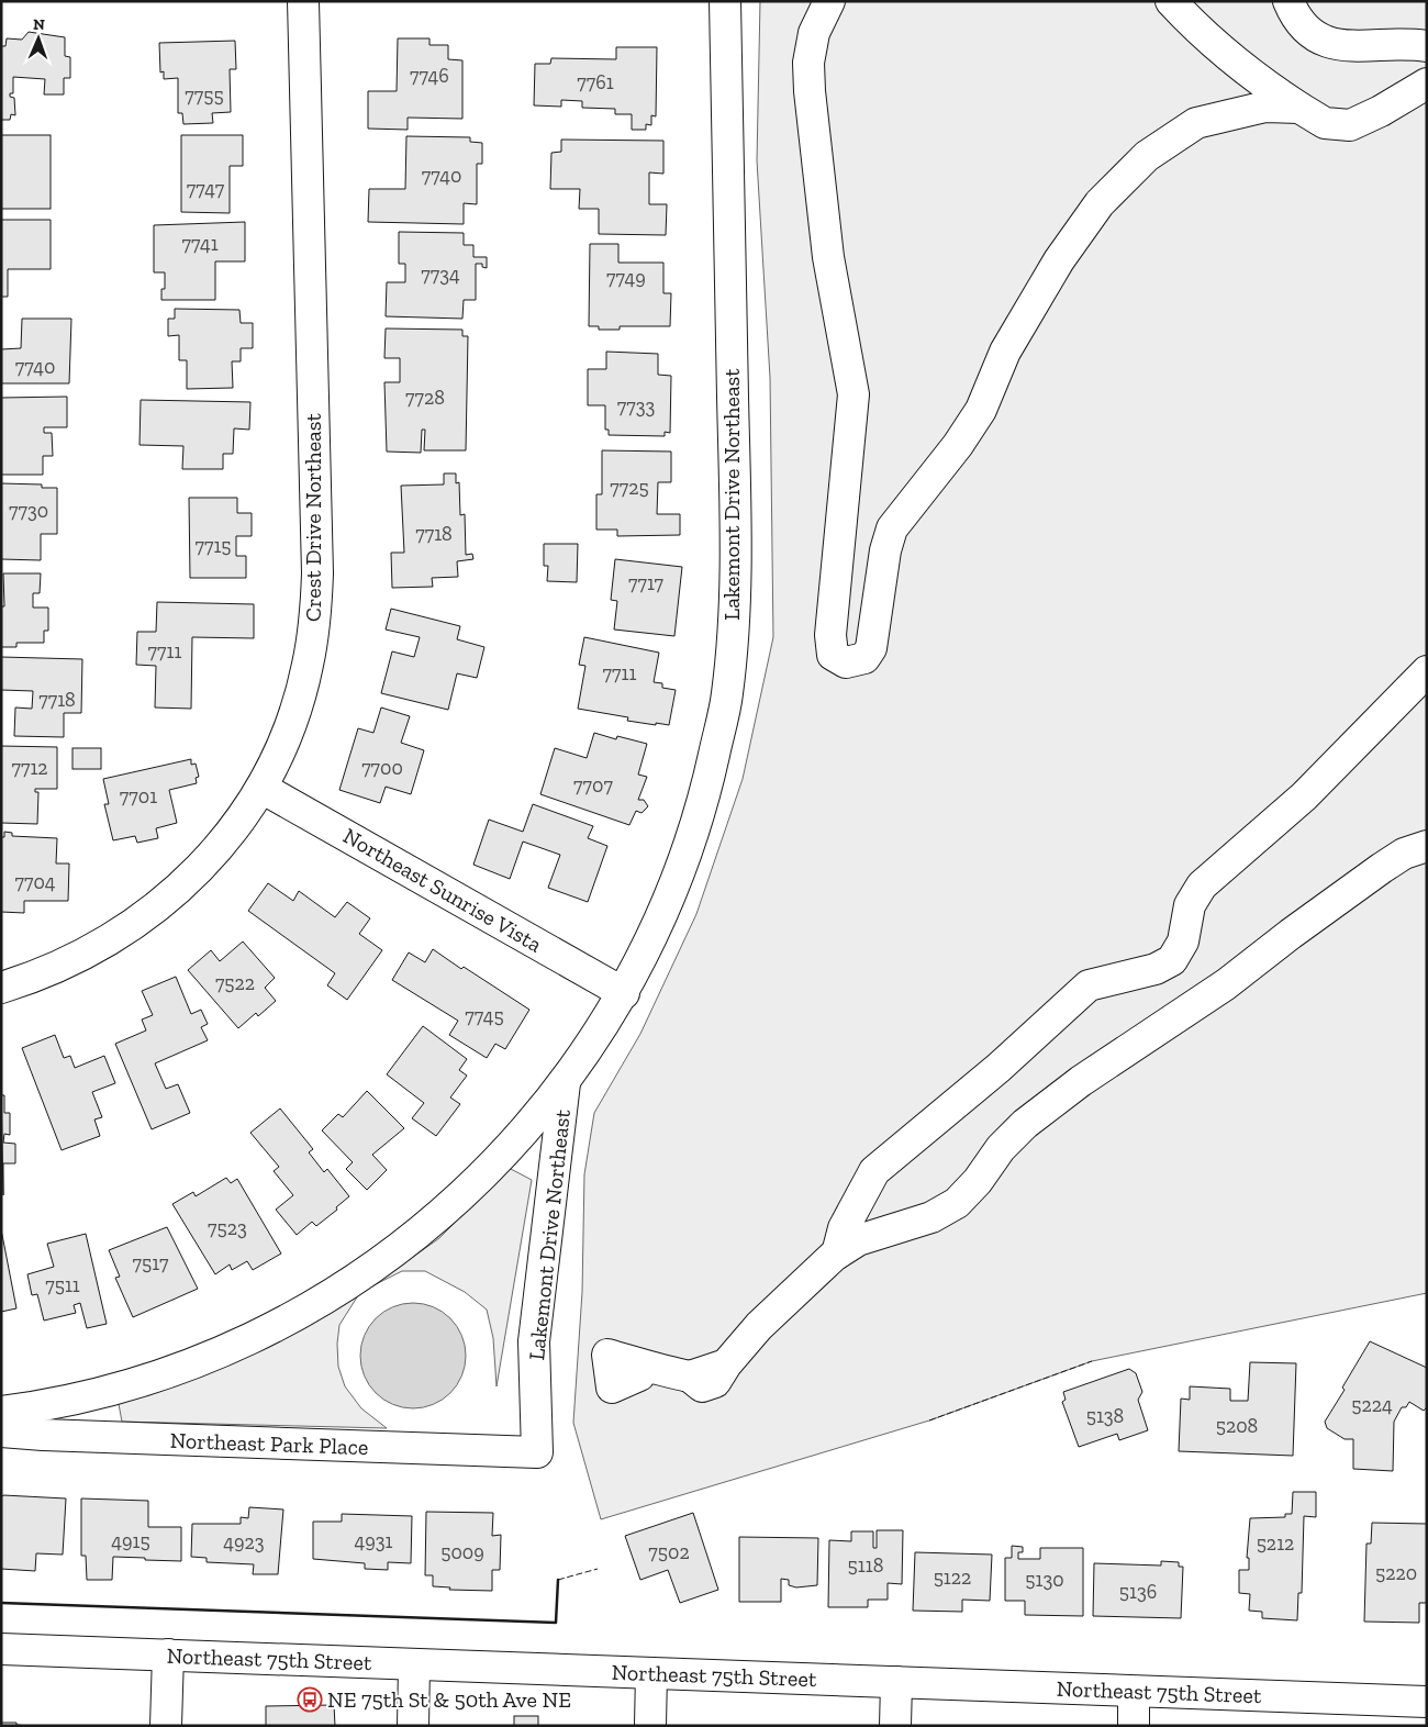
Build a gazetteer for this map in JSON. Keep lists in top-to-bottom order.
{
  "streets": {
    "street": [
      "Lakemont Drive Northeast",
      "Crest Drive Northeast",
      "Northeast Sunrise Vista",
      "Northeast Park Place",
      "Northeast 75th Street"
    ]
  },
  "crossings": [
    ["Lakemont Drive Northeast", "Northeast Sunrise Vista"],
    ["Lakemont Drive Northeast", "Northeast Park Place"],
    ["Crest Drive Northeast", "Northeast Sunrise Vista"]
  ],
  "places": {
    "bus stop": ["NE 75th St & 50th Ave NE"]
  },
  "house_numbers": [
    "7746",
    "7761",
    "7755",
    "7740",
    "7747",
    "7741",
    "7734",
    "7749",
    "7740",
    "7728",
    "7733",
    "7725",
    "7730",
    "7718",
    "7715",
    "7717",
    "7711",
    "7711",
    "7718",
    "7712",
    "7700",
    "7707",
    "7701",
    "7704",
    "7522",
    "7745",
    "7523",
    "7517",
    "7511",
    "5224",
    "5138",
    "5208",
    "4915",
    "4931",
    "4923",
    "5212",
    "5009",
    "7502",
    "5118",
    "5220",
    "5122",
    "5130",
    "5136"
  ],
  "north": "top"
}
